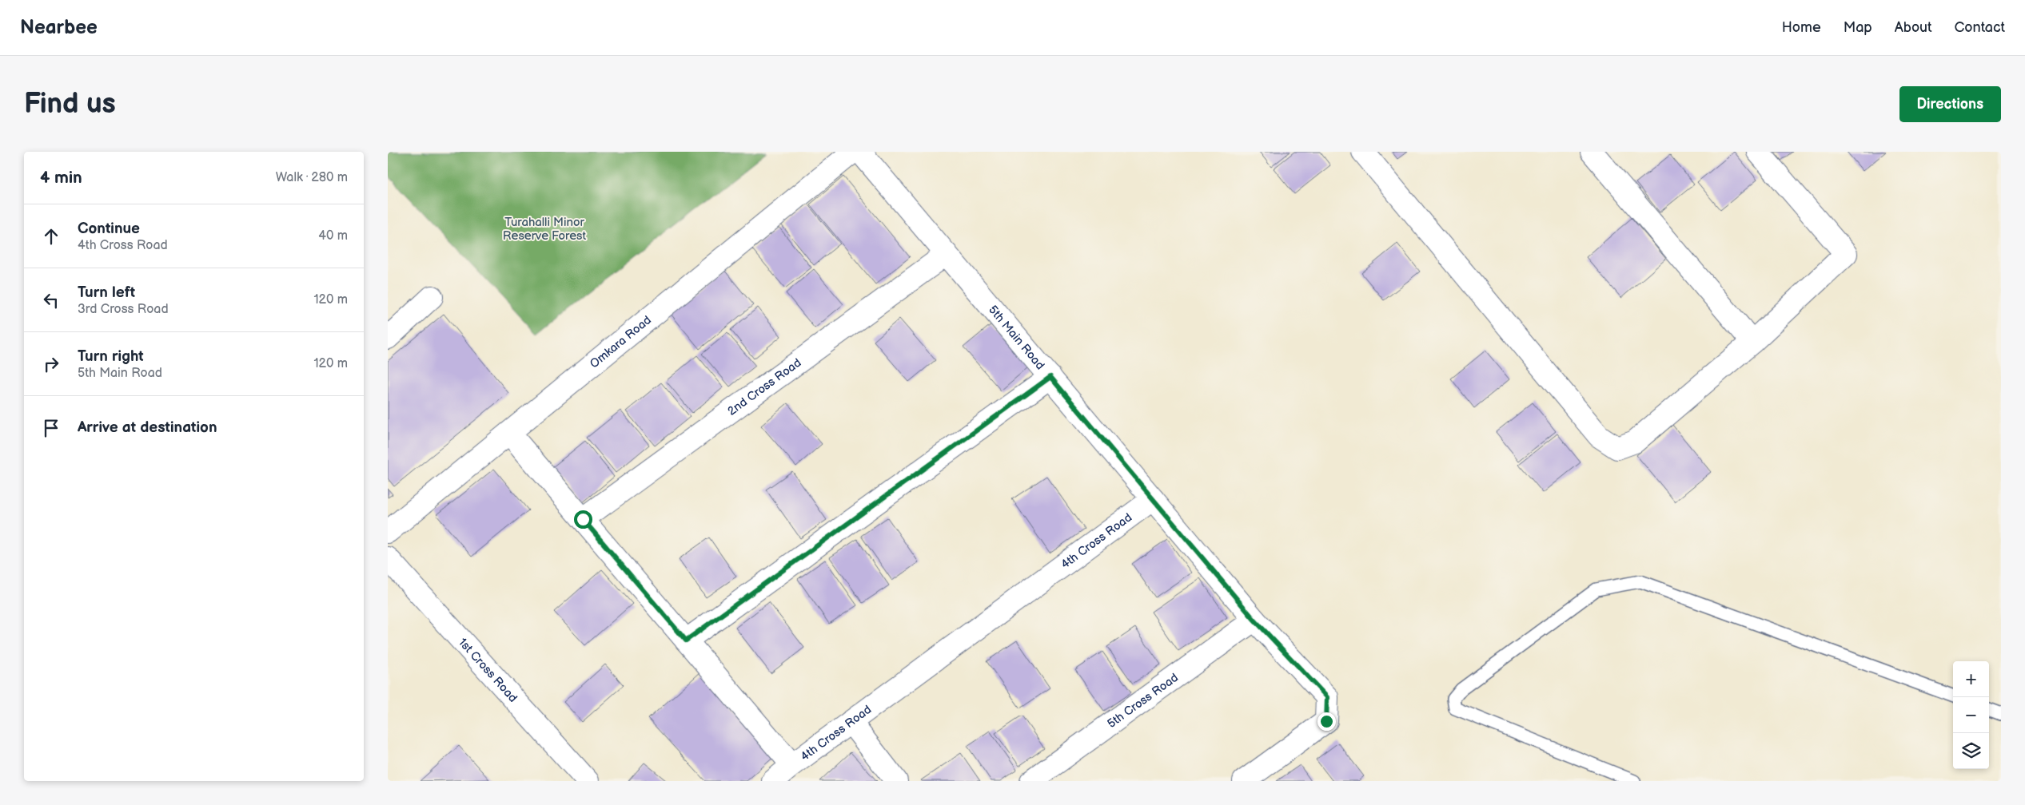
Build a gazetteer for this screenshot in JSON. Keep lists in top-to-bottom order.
{
  "streets": {
    "street": [
      "5th Main Road",
      "Omkara Road",
      "2nd Cross Road",
      "4th Cross Road",
      "1st Cross Road",
      "5th Cross Road"
    ]
  },
  "crossings": [
    ["5th Main Road", "2nd Cross Road"],
    ["5th Main Road", "4th Cross Road"],
    ["5th Main Road", "5th Cross Road"],
    ["Omkara Road", "4th Cross Road"],
    ["2nd Cross Road", "4th Cross Road"]
  ],
  "parks": ["Turahalli Minor Reserve Forest"],
  "page": {
    "header": "Nearbee",
    "nav": [
      "Home",
      "Map",
      "About",
      "Contact"
    ],
    "buttons": "Directions",
    "title": "Find us",
    "heading": ["4 min", "Walk · 280 m"],
    "list": [
      ["Continue", "4th Cross Road", "40 m"],
      ["Turn left", "3rd Cross Road", "120 m"],
      ["Turn right", "5th Main Road", "120 m"],
      "Arrive at destination"
    ],
    "map_buttons": ["+", "−"]
  }
}
